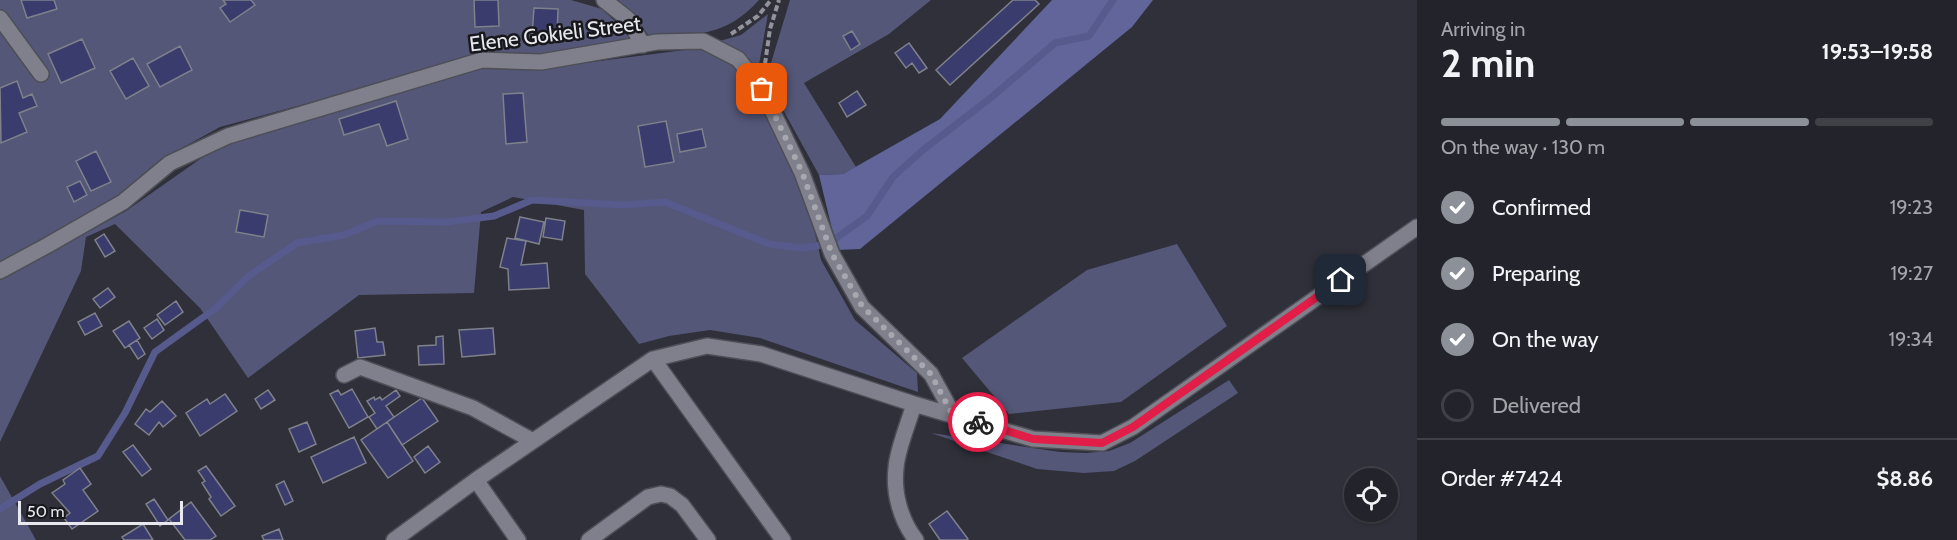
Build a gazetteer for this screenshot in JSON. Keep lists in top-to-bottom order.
{
  "streets": {
    "street": ["Elene Gokieli Street"]
  },
  "scale_bar": "50 m",
  "page": {
    "heading": ["2 min", "Arriving in", "19:53–19:58"],
    "panel": ["Order #7424", "$8.86"],
    "bar": "On the way · 130 m",
    "list": [
      ["Confirmed", "19:23"],
      ["Preparing", "19:27"],
      ["On the way", "19:34"],
      "Delivered"
    ],
    "scale": "50 m"
  }
}
